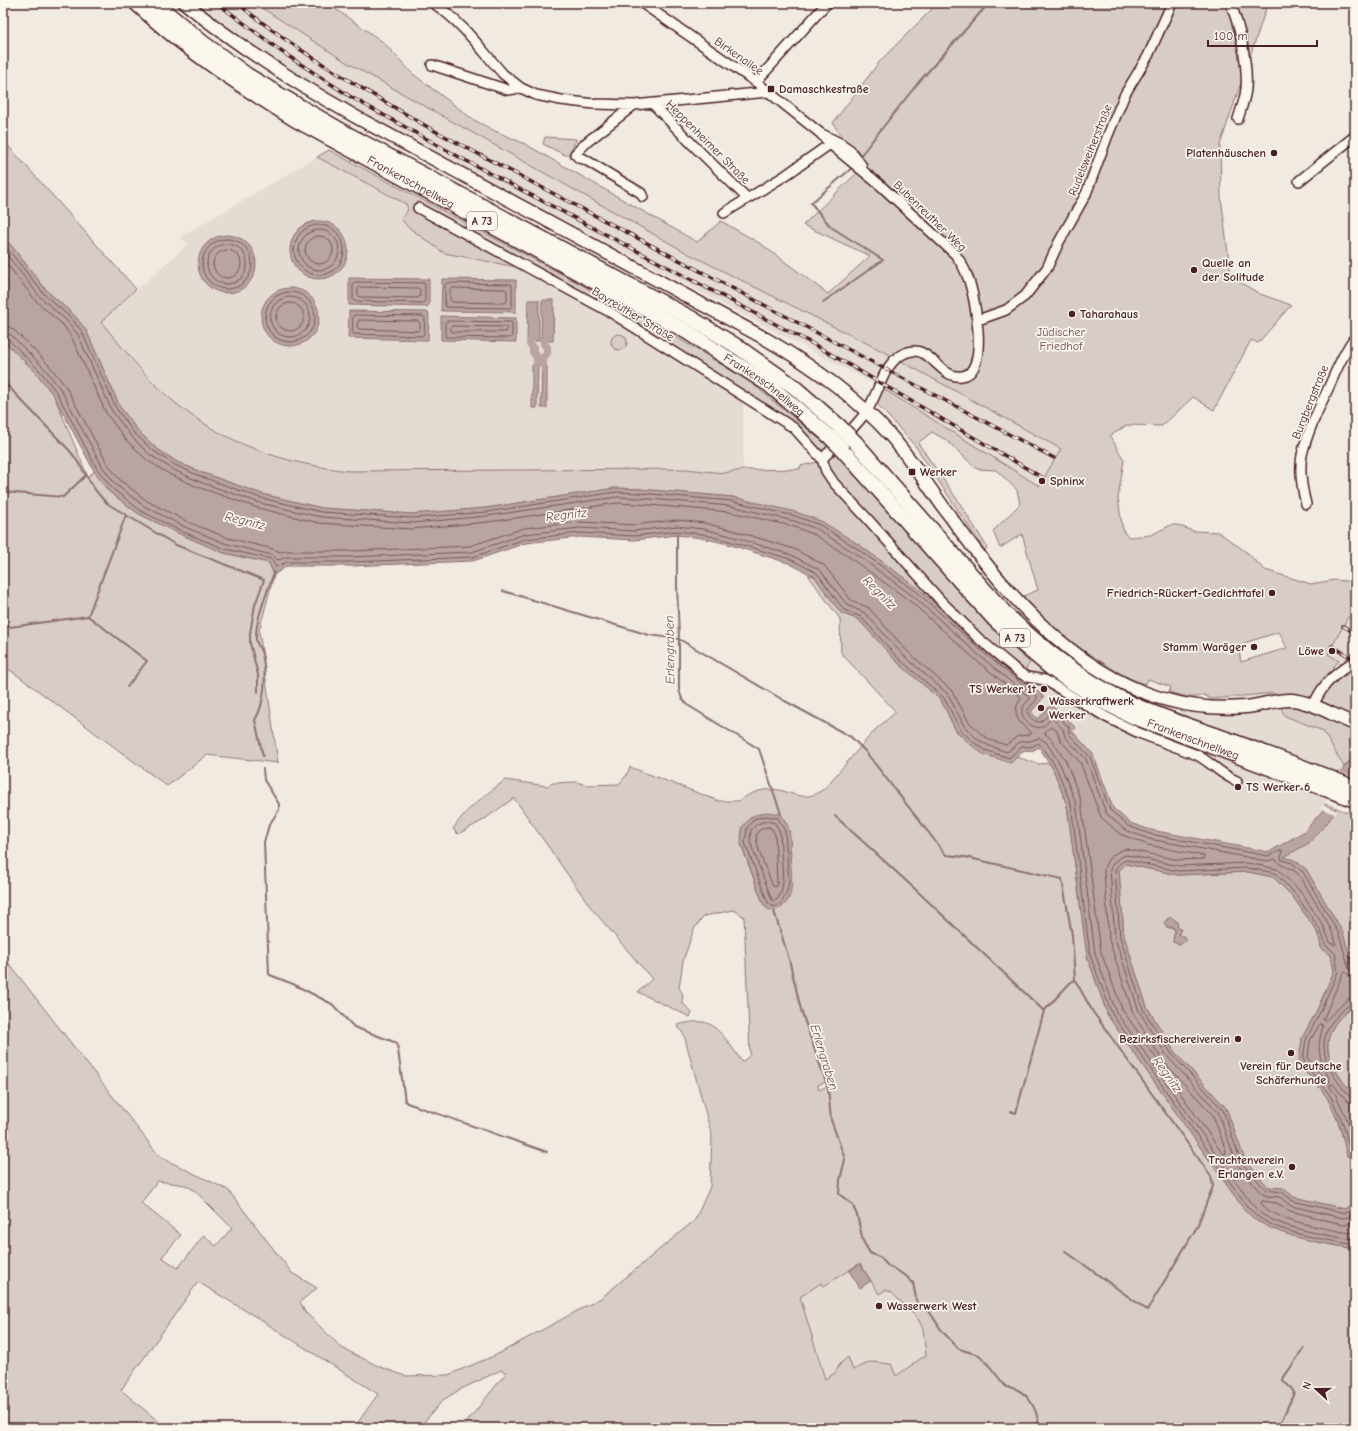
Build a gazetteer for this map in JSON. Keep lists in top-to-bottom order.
{
  "streets": {
    "highway": ["Frankenschnellweg", "A 73"],
    "street": [
      "Birkenallee",
      "Heppenheimer Straße",
      "Rudelsweiherstraße",
      "Bubenreuther Weg",
      "Bayreuther Straße",
      "Burgbergstraße"
    ]
  },
  "crossings": [
    ["Birkenallee", "Heppenheimer Straße"],
    ["Birkenallee", "Bubenreuther Weg"],
    ["Rudelsweiherstraße", "Bubenreuther Weg"]
  ],
  "water": ["Regnitz", "Erlengraben"],
  "parks": ["Jüdischer Friedhof"],
  "places": {
    "transit": ["Damaschkestraße", "Werker"],
    "other": [
      "Platenhäuschen",
      "Quelle an der Solitude",
      "Taharahaus",
      "Sphinx",
      "Friedrich-Rückert-Gedichttafel",
      "Stamm Waräger",
      "Löwe",
      "TS Werker 1t",
      "Wasserkraftwerk Werker",
      "TS Werker 6",
      "Bezirksfischereiverein",
      "Verein für Deutsche Schäferhunde",
      "Trachtenverein Erlangen e.V.",
      "Wasserwerk West"
    ]
  },
  "scale_bar": "100 m",
  "north": "left"
}
